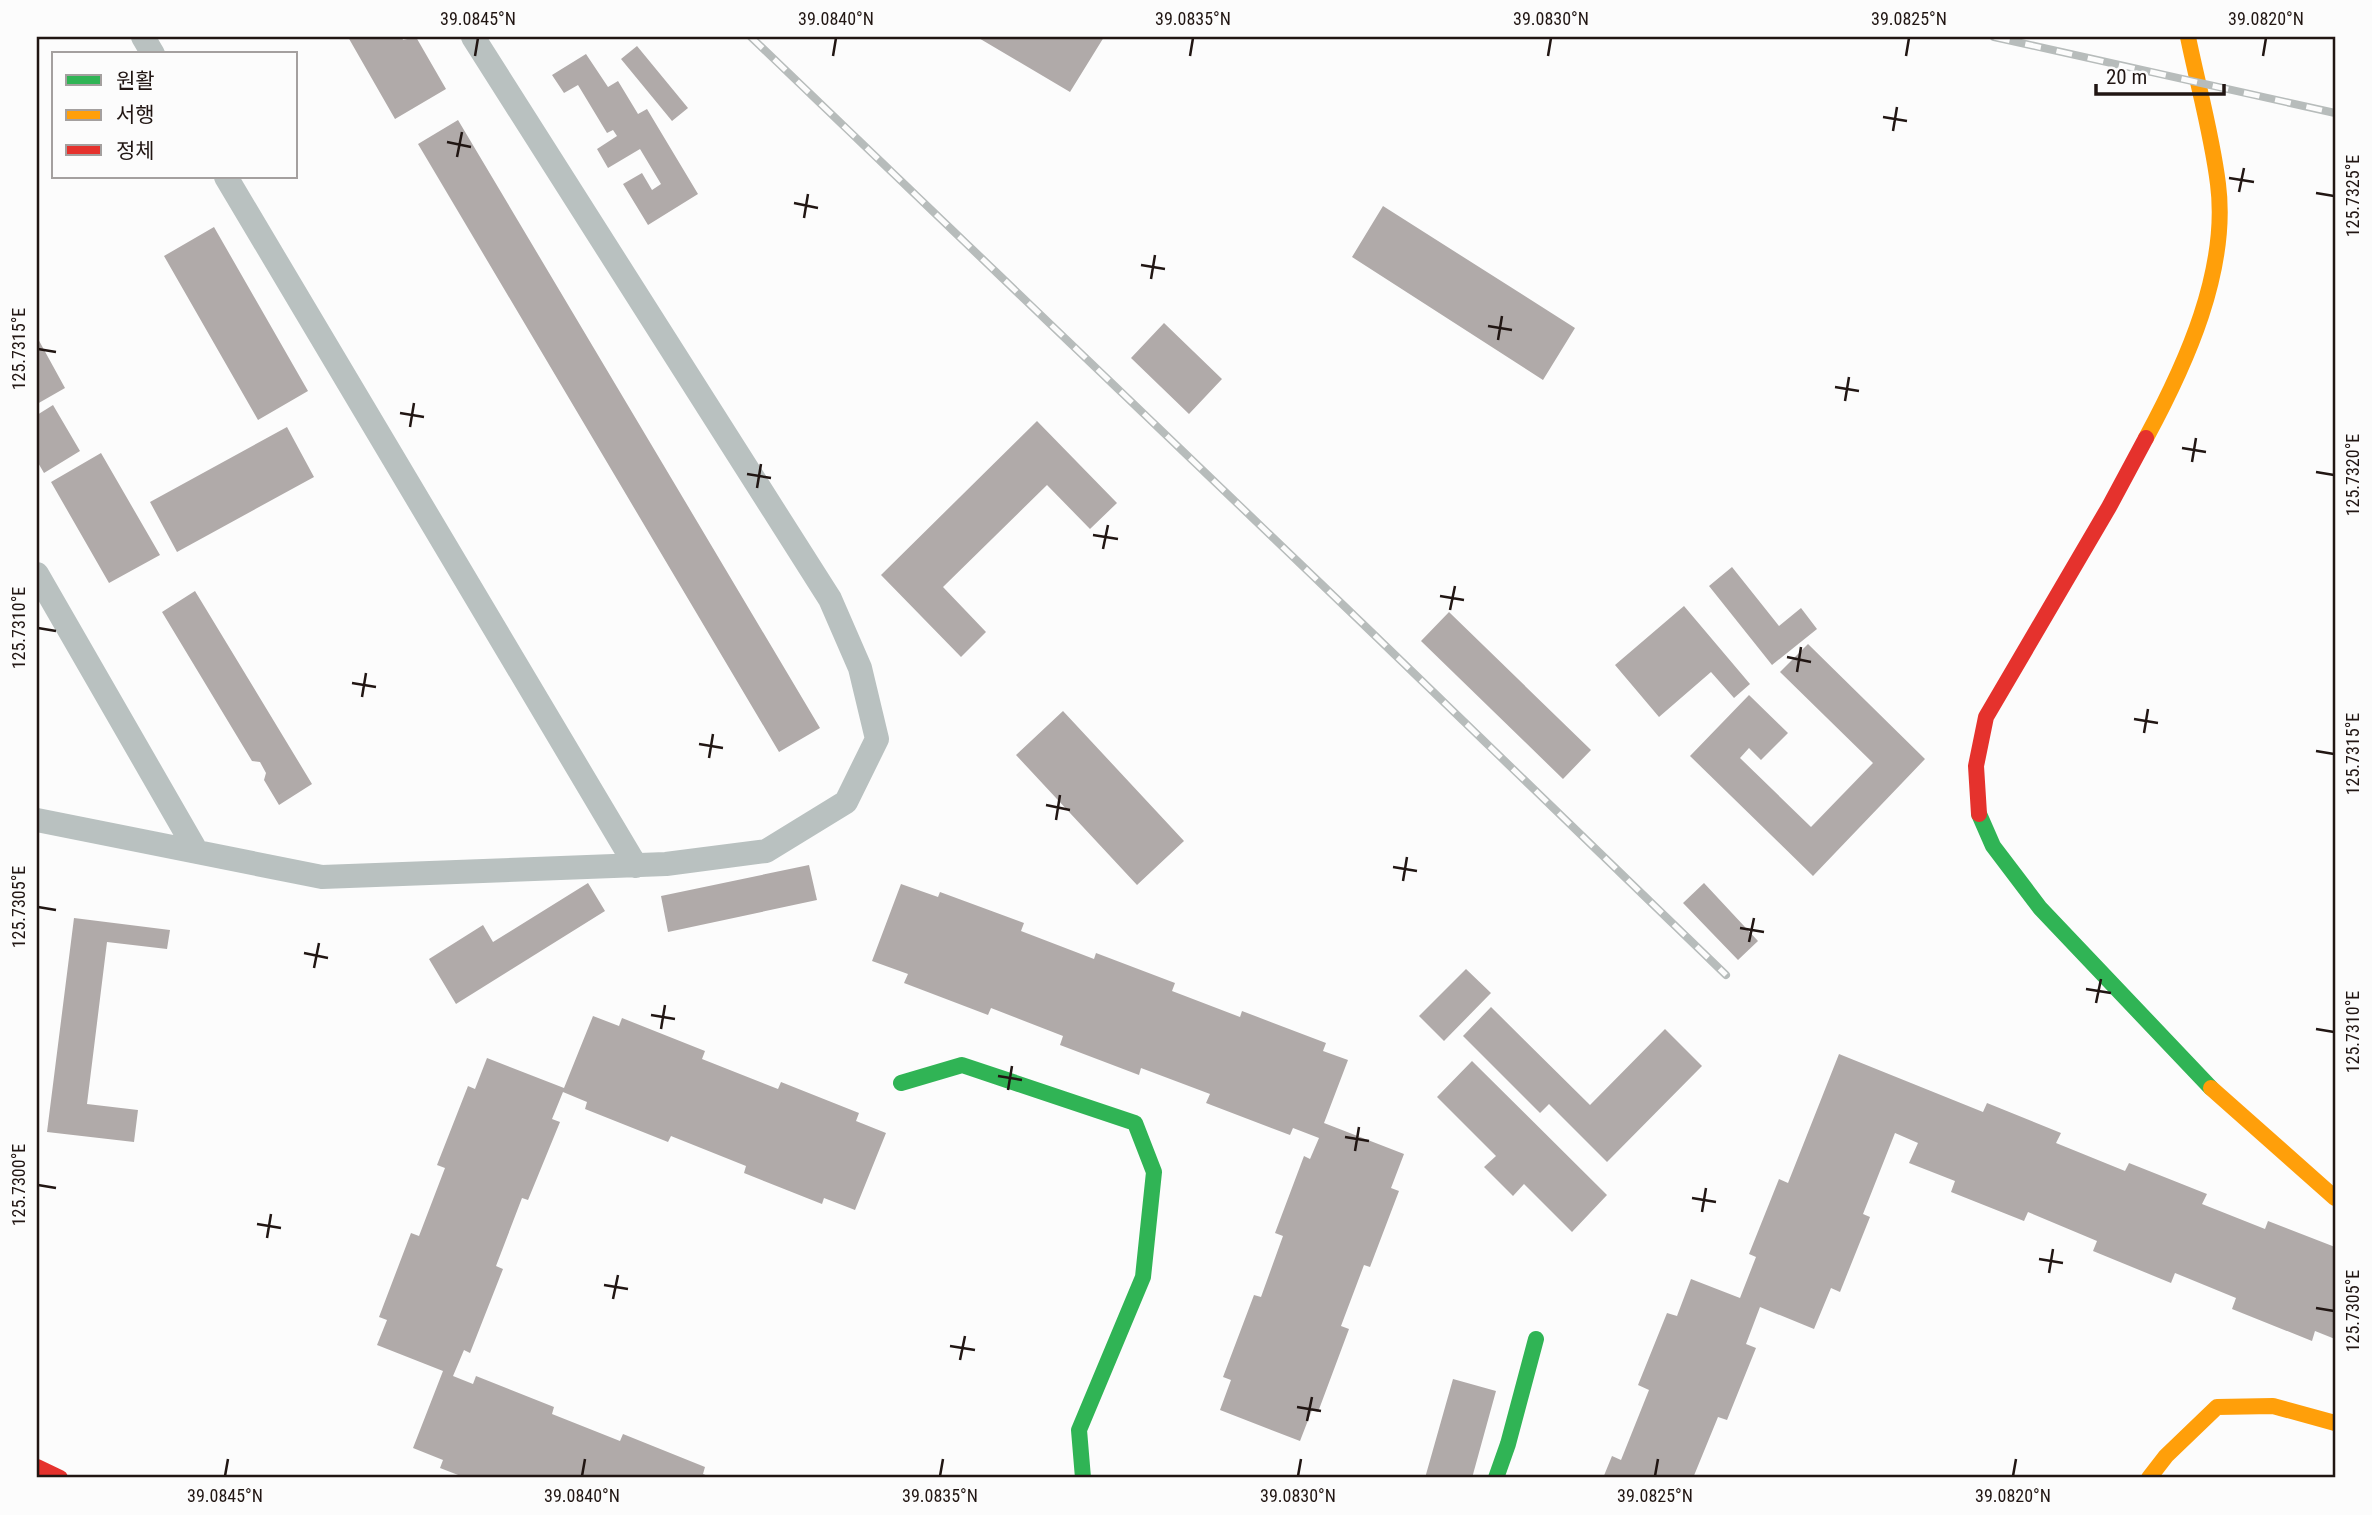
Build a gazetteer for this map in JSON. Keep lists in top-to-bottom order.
{
  "legend": ["원활", "서행", "정체"],
  "scale_bar": "20 m",
  "coordinates": [
    "39.0845°N",
    "39.0840°N",
    "39.0835°N",
    "39.0830°N",
    "39.0825°N",
    "39.0820°N",
    "125.7325°E",
    "125.7315°E",
    "125.7320°E",
    "125.7310°E",
    "125.7305°E",
    "125.7300°E"
  ]
}
